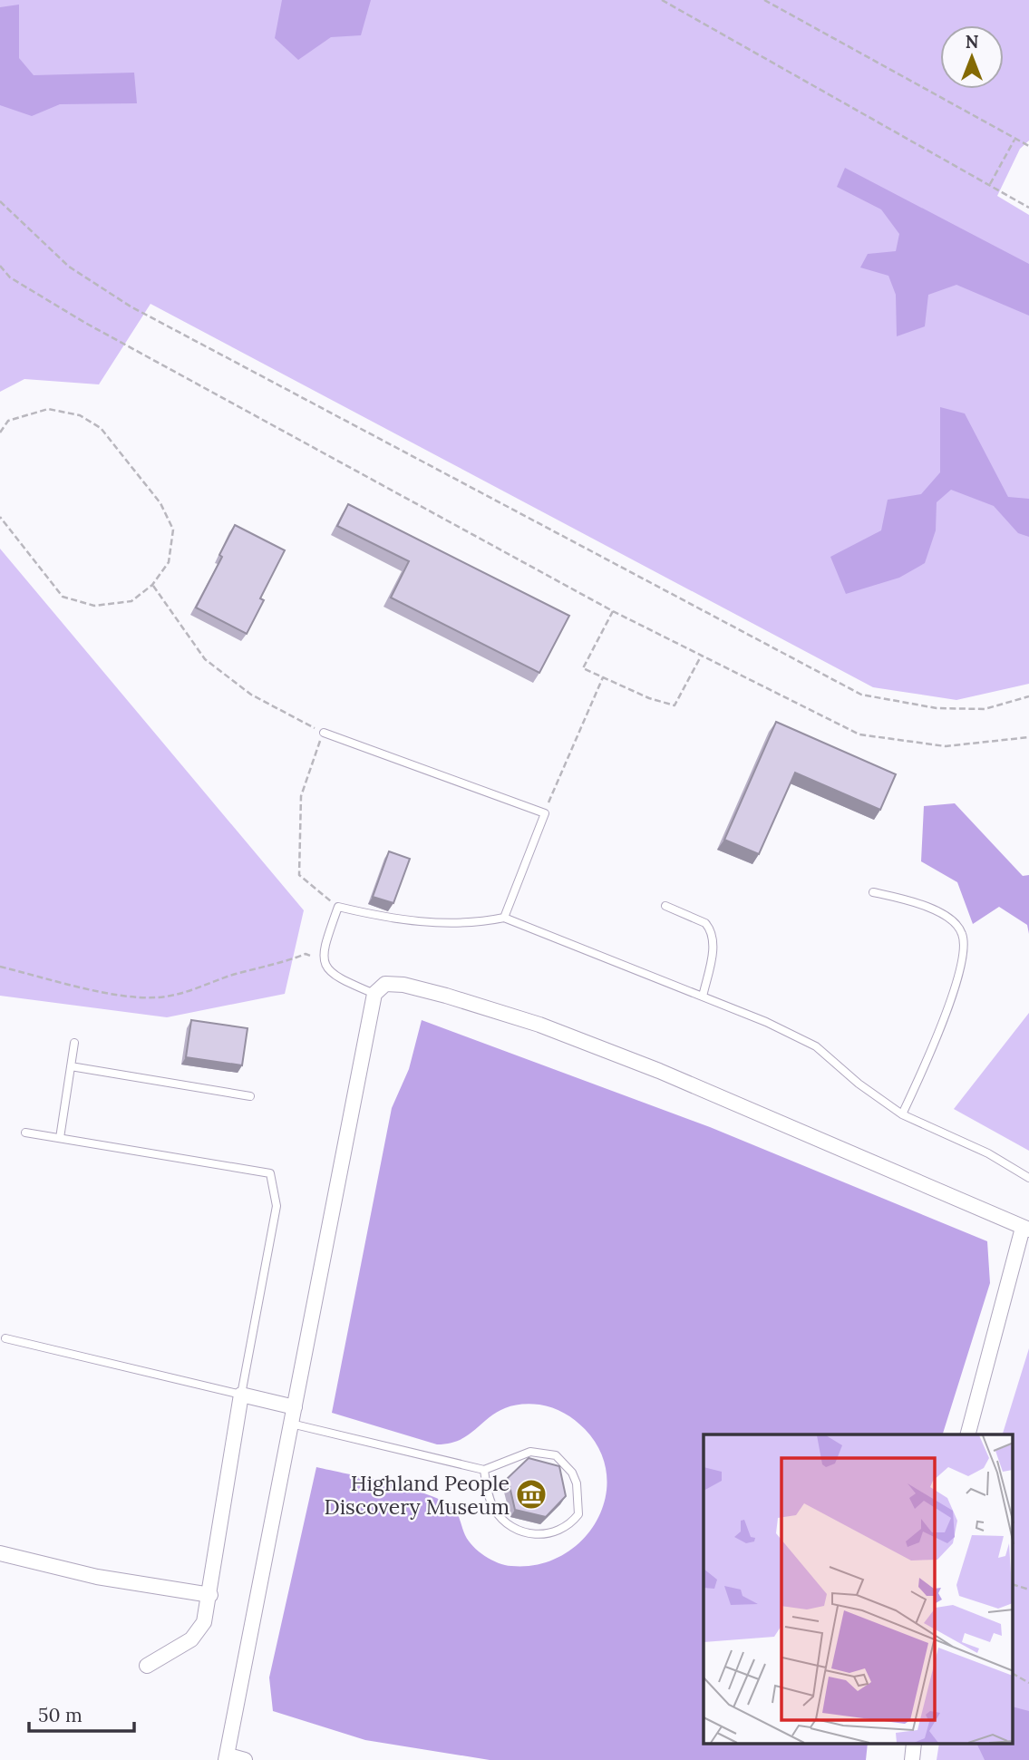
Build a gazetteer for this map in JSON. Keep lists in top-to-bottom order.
{
  "places": {
    "museum": ["Highland People Discovery Museum"]
  },
  "scale_bar": "50 m",
  "north": "top"
}
